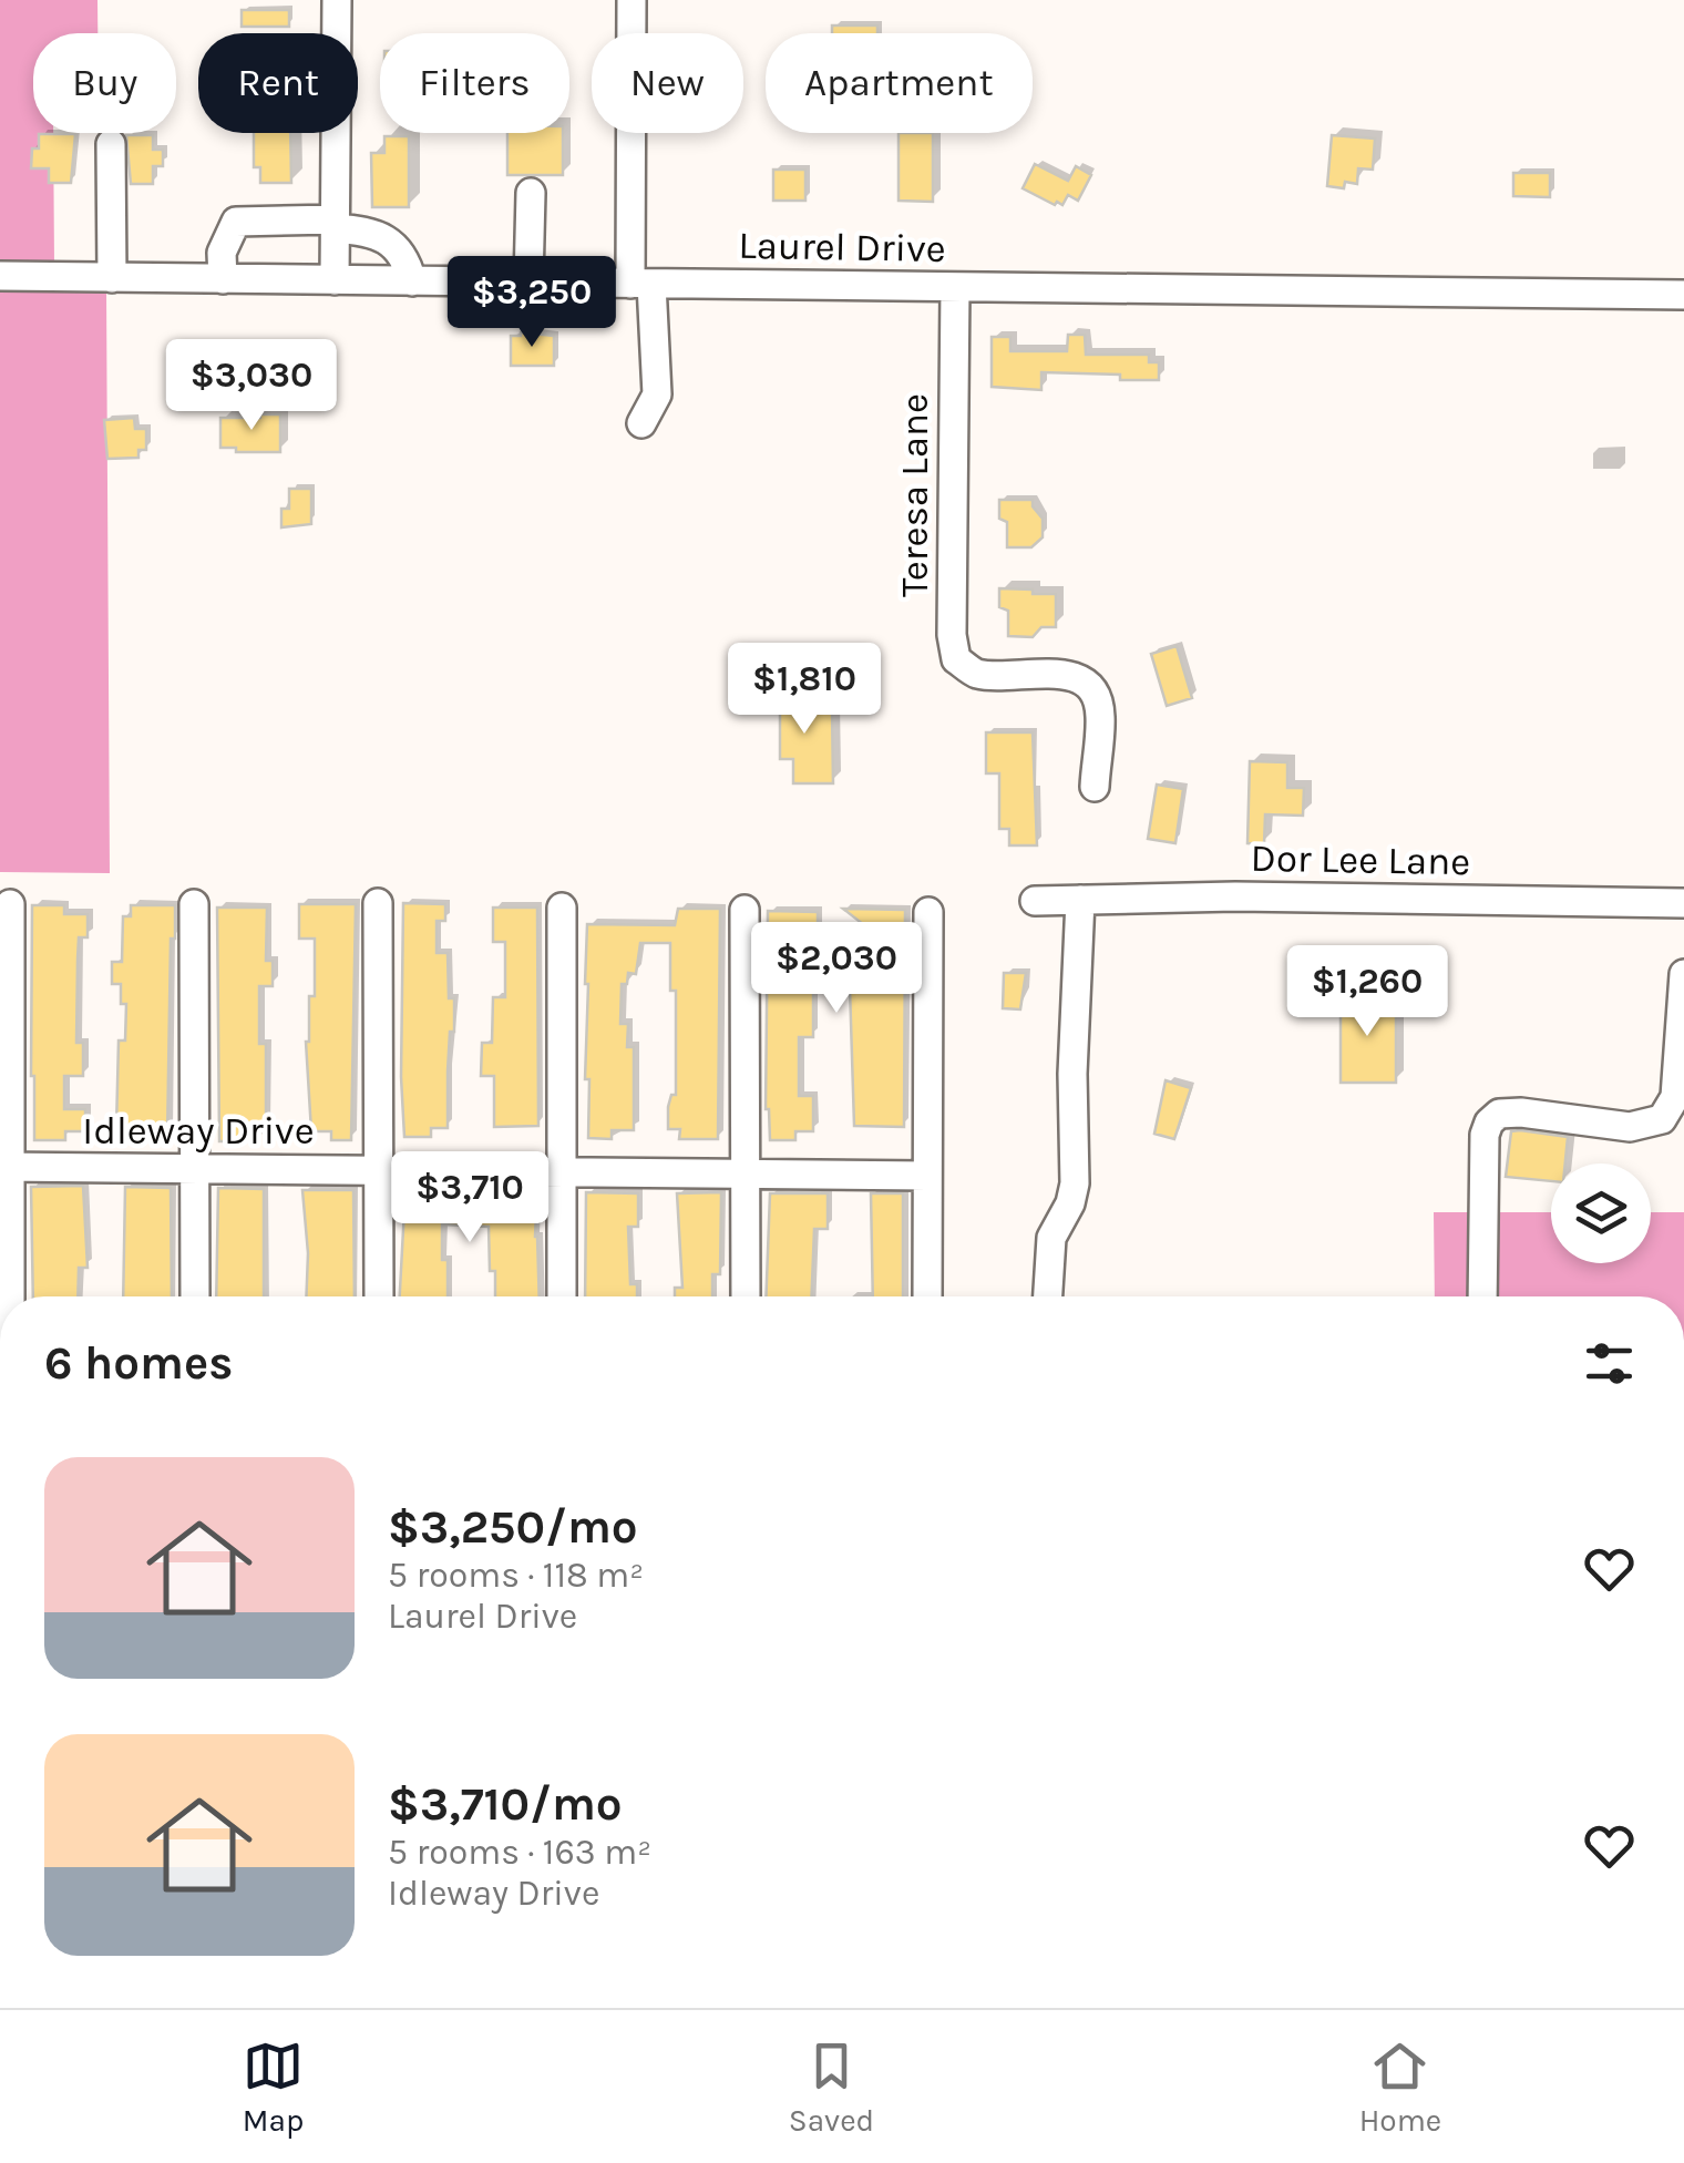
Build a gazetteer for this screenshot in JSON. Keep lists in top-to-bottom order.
{
  "streets": {
    "street": [
      "Laurel Drive",
      "Teresa Lane",
      "Dor Lee Lane",
      "Idleway Drive"
    ]
  },
  "crossings": [
    ["Laurel Drive", "Teresa Lane"]
  ],
  "page": {
    "chip": [
      "Buy",
      "Rent",
      "Filters",
      "New",
      "Apartment"
    ],
    "price": [
      "$3,250",
      "$3,030",
      "$1,810",
      "$2,030",
      "$1,260",
      "$3,710"
    ],
    "heading": "6 homes",
    "list": [
      {
        "name": "$3,250/mo",
        "note": "5 rooms · 118 m² · Laurel Drive"
      },
      {
        "name": "$3,710/mo",
        "note": "5 rooms · 163 m² · Idleway Drive"
      }
    ],
    "tabs": ["Map", "Saved", "Home"]
  }
}
